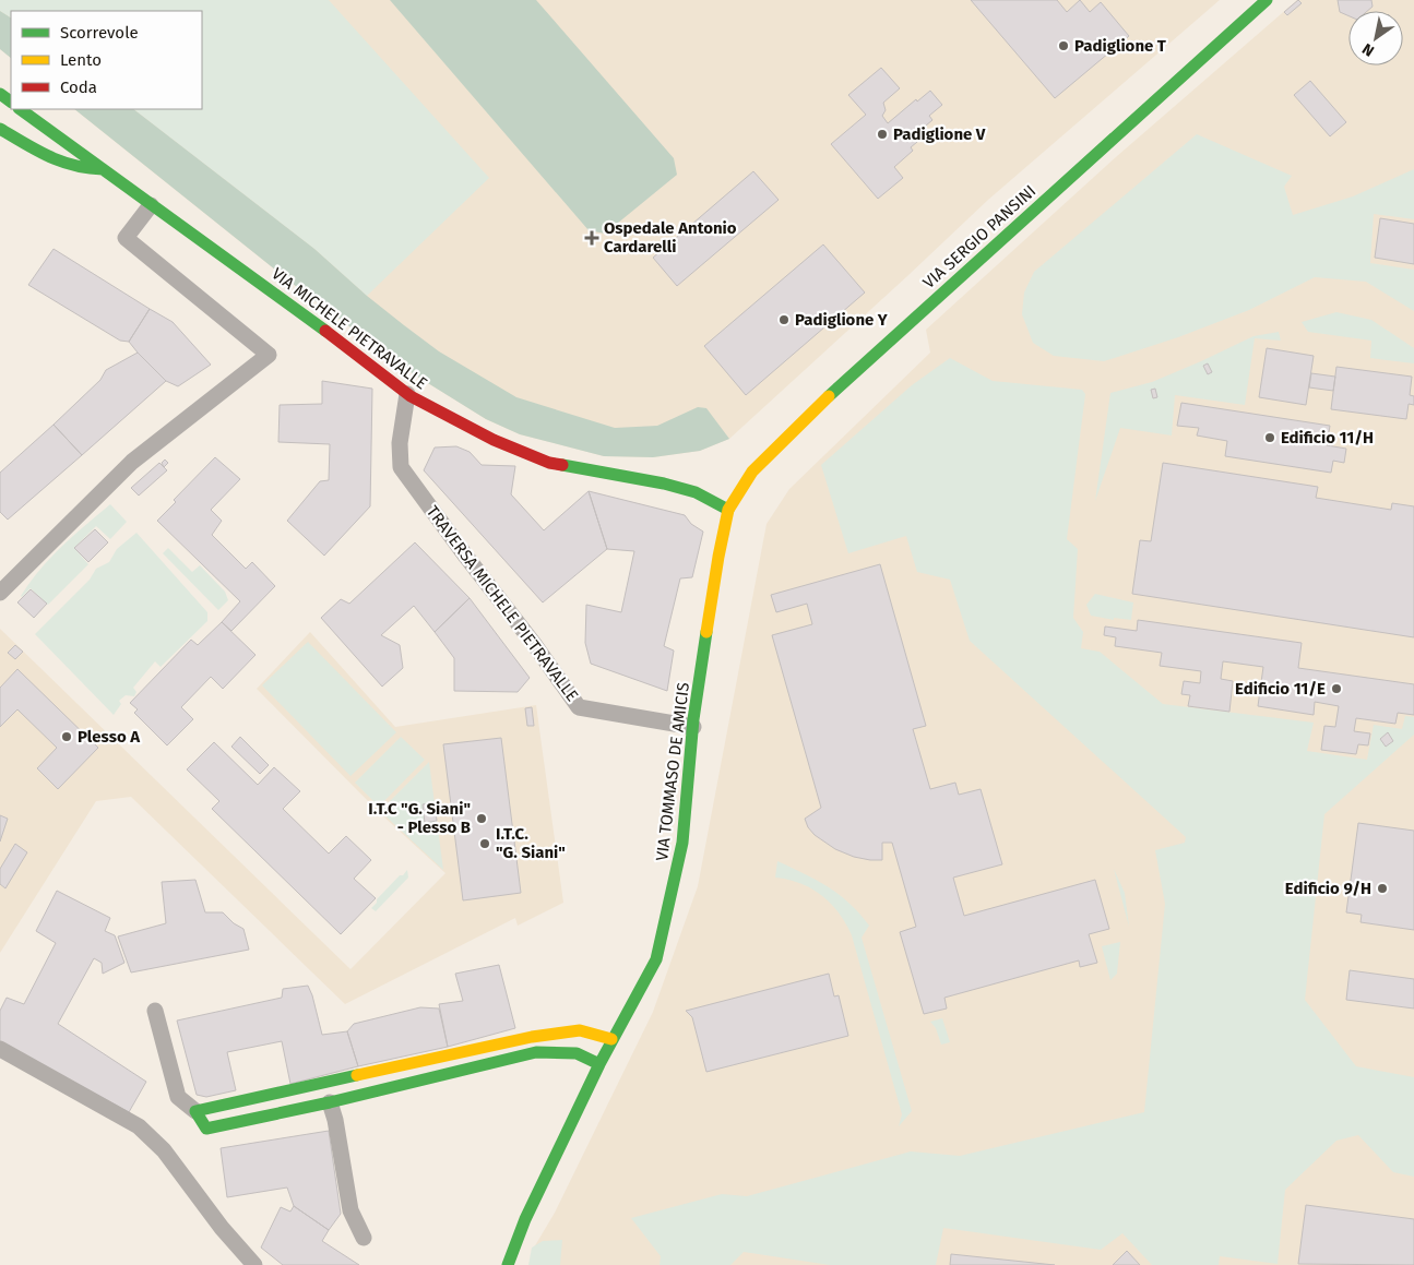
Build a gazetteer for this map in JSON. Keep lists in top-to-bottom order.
{
  "streets": {
    "main road": ["VIA SERGIO PANSINI", "VIA MICHELE PIETRAVALLE", "VIA TOMMASO DE AMICIS"],
    "street": ["TRAVERSA MICHELE PIETRAVALLE"]
  },
  "crossings": [
    ["VIA SERGIO PANSINI", "VIA MICHELE PIETRAVALLE"],
    ["VIA SERGIO PANSINI", "VIA TOMMASO DE AMICIS"],
    ["VIA MICHELE PIETRAVALLE", "TRAVERSA MICHELE PIETRAVALLE"],
    ["VIA MICHELE PIETRAVALLE", "VIA TOMMASO DE AMICIS"],
    ["TRAVERSA MICHELE PIETRAVALLE", "VIA TOMMASO DE AMICIS"]
  ],
  "places": {
    "other": [
      "Padiglione T",
      "Padiglione V",
      "Padiglione Y",
      "Edificio 11/H",
      "Edificio 11/E",
      "Plesso A",
      "I.T.C \"G. Siani\" - Plesso B",
      "I.T.C. \"G. Siani\"",
      "Edificio 9/H"
    ],
    "health": ["Ospedale Antonio Cardarelli"]
  },
  "legend": ["Scorrevole", "Lento", "Coda"],
  "north": "bottom left"
}
